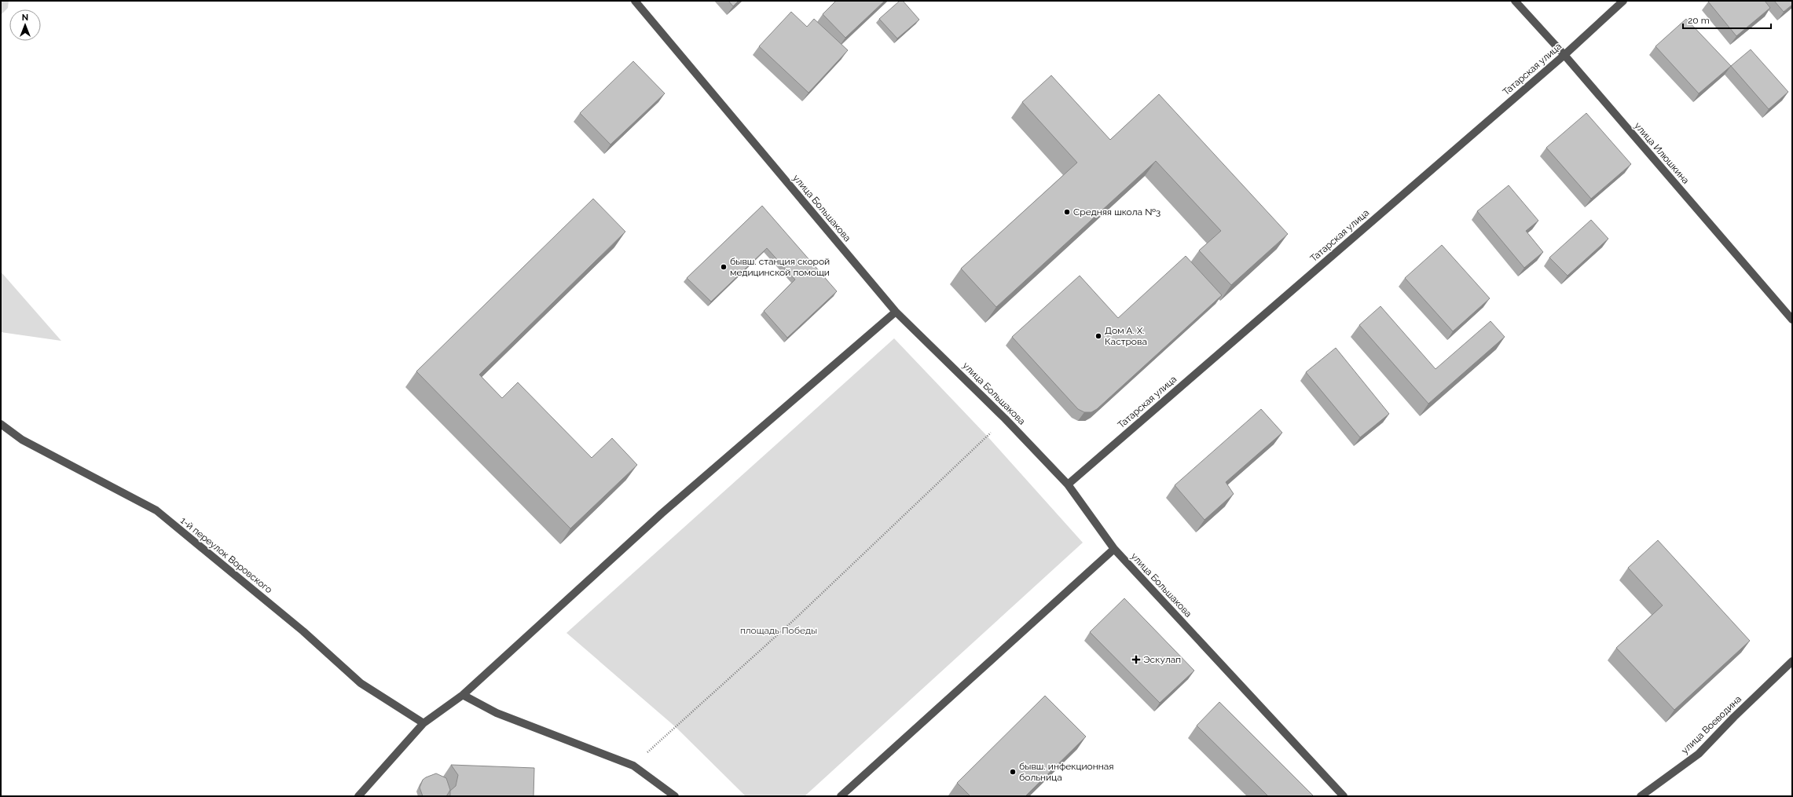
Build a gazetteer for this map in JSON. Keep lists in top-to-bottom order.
{
  "streets": {
    "street": [
      "Татарская улица",
      "улица Илюшкина",
      "улица Большакова",
      "1-й переулок Воровского",
      "улица Воеводина"
    ]
  },
  "crossings": [
    ["Татарская улица", "улица Илюшкина"],
    ["Татарская улица", "улица Большакова"]
  ],
  "parks": ["площадь Победы"],
  "places": {
    "other": [
      "Средняя школа №3",
      "бывш. станция скорой медицинской помощи",
      "Дом А. Х. Кастрова",
      "бывш. инфекционная больница"
    ],
    "health": ["Эскулап"]
  },
  "scale_bar": "20 m",
  "north": "top"
}
